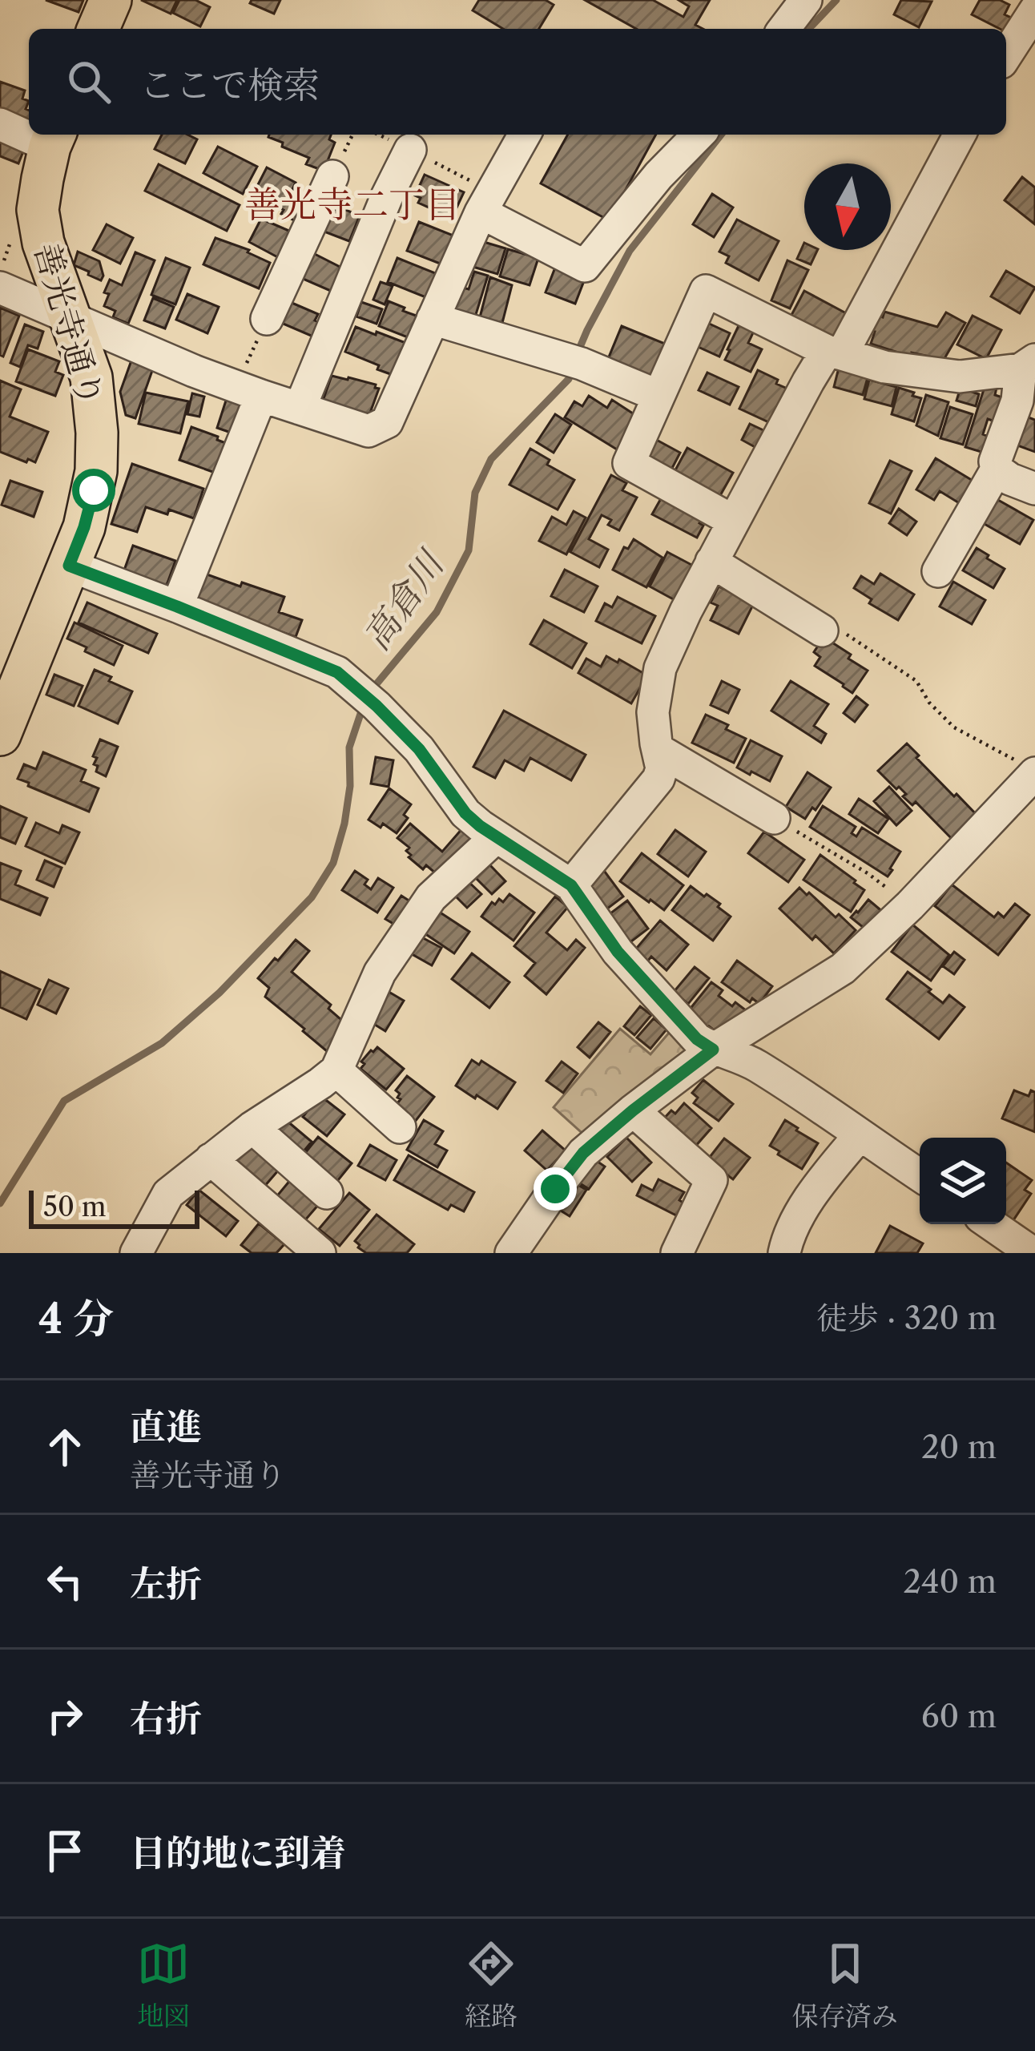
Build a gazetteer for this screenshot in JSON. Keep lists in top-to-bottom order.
{
  "streets": {
    "main road": ["善光寺通り"]
  },
  "districts": ["善光寺二丁目"],
  "water": ["高倉川"],
  "scale_bar": "50 m",
  "north": "bottom",
  "page": {
    "search": "ここで検索",
    "scale": "50 m",
    "heading": ["4 分", "徒歩 · 320 m"],
    "list": [
      ["直進", "善光寺通り", "20 m"],
      ["左折", "240 m"],
      ["右折", "60 m"],
      "目的地に到着"
    ],
    "nav": ["地図", "経路", "保存済み"]
  }
}
